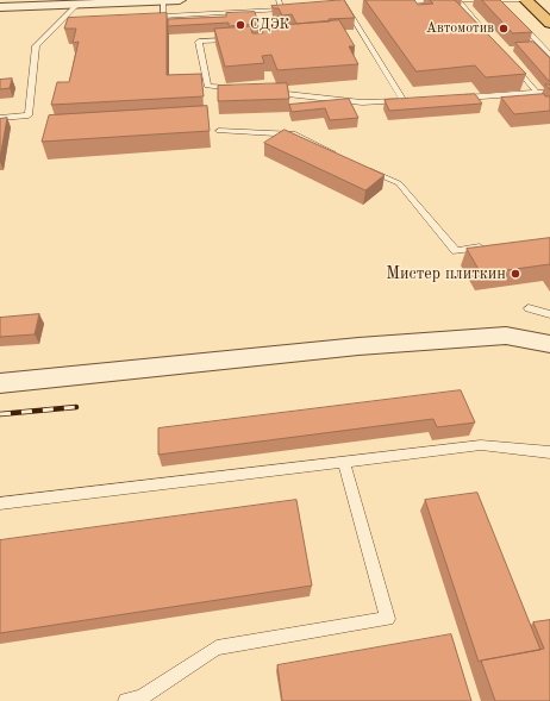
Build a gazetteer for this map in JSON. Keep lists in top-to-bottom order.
{
  "places": ["СДЭК", "Автомотив", "Мистер плиткин"]
}
